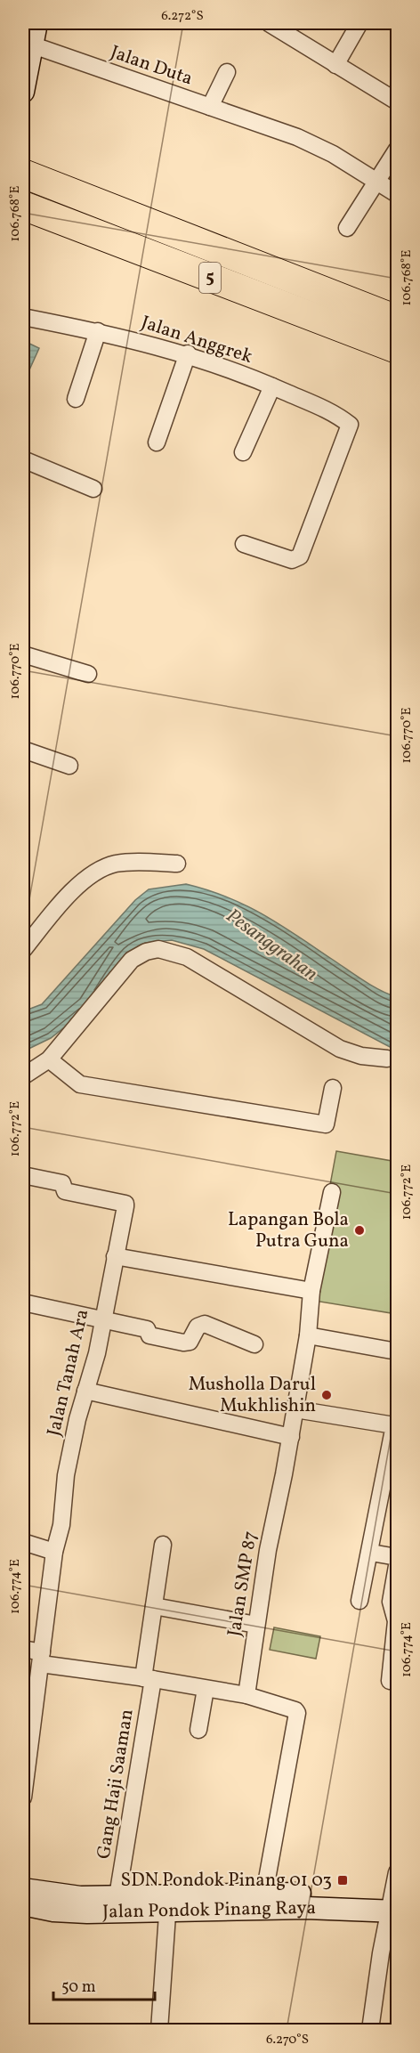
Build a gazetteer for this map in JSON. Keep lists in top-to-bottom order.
{
  "streets": {
    "highway": ["5"],
    "main road": ["Jalan Pondok Pinang Raya"],
    "street": [
      "Jalan Duta",
      "Jalan Anggrek",
      "Jalan Tanah Ara",
      "Jalan SMP 87",
      "Gang Haji Saaman"
    ]
  },
  "crossings": [
    ["Gang Haji Saaman", "Jalan Pondok Pinang Raya"]
  ],
  "water": ["Pesanggrahan"],
  "places": {
    "other": ["Lapangan Bola Putra Guna", "Musholla Darul Mukhlishin"],
    "transit": ["SDN Pondok Pinang 01 03"]
  },
  "scale_bar": "50 m",
  "coordinates": [
    "6.272°S",
    "106.768°E",
    "106.770°E",
    "106.772°E",
    "106.774°E",
    "6.270°S"
  ]
}
